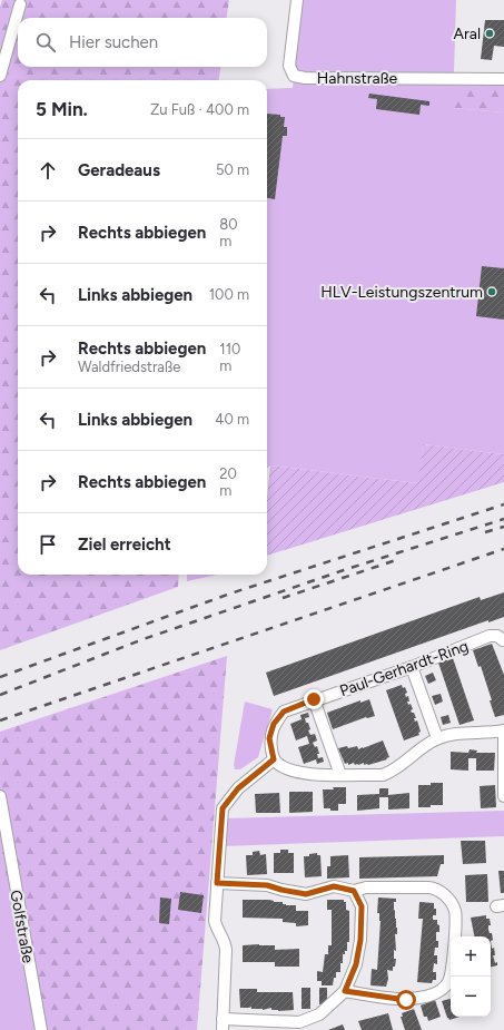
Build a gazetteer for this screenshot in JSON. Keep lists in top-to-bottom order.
{
  "streets": {
    "street": ["Hahnstraße", "Paul-Gerhardt-Ring", "Golfstraße"]
  },
  "places": ["Aral", "HLV-Leistungszentrum"],
  "page": {
    "search": "Hier suchen",
    "heading": ["5 Min.", "Zu Fuß · 400 m"],
    "list": [
      ["Geradeaus", "50 m"],
      ["Rechts abbiegen", "80 m"],
      ["Links abbiegen", "100 m"],
      ["Rechts abbiegen", "Waldfriedstraße", "110 m"],
      ["Links abbiegen", "40 m"],
      ["Rechts abbiegen", "20 m"],
      "Ziel erreicht"
    ],
    "map_buttons": ["+", "−"]
  }
}
